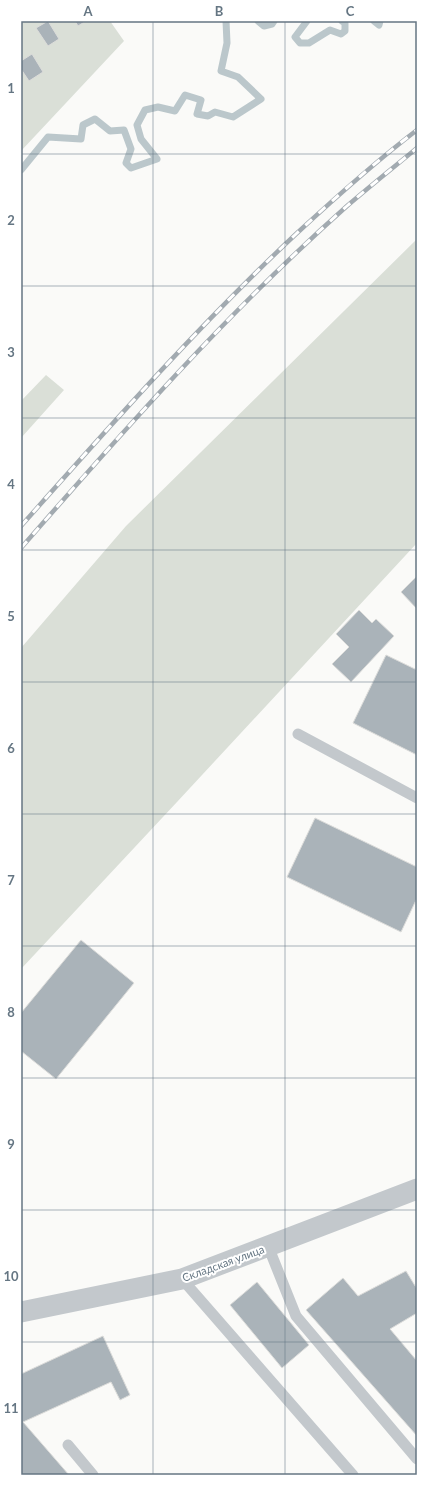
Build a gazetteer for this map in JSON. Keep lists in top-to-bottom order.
{
  "streets": {
    "street": ["Складская улица"]
  },
  "grid": {
    "columns": ["A", "B", "C"],
    "rows": [
      "1",
      "2",
      "3",
      "4",
      "5",
      "6",
      "7",
      "8",
      "9",
      "10",
      "11"
    ]
  }
}
